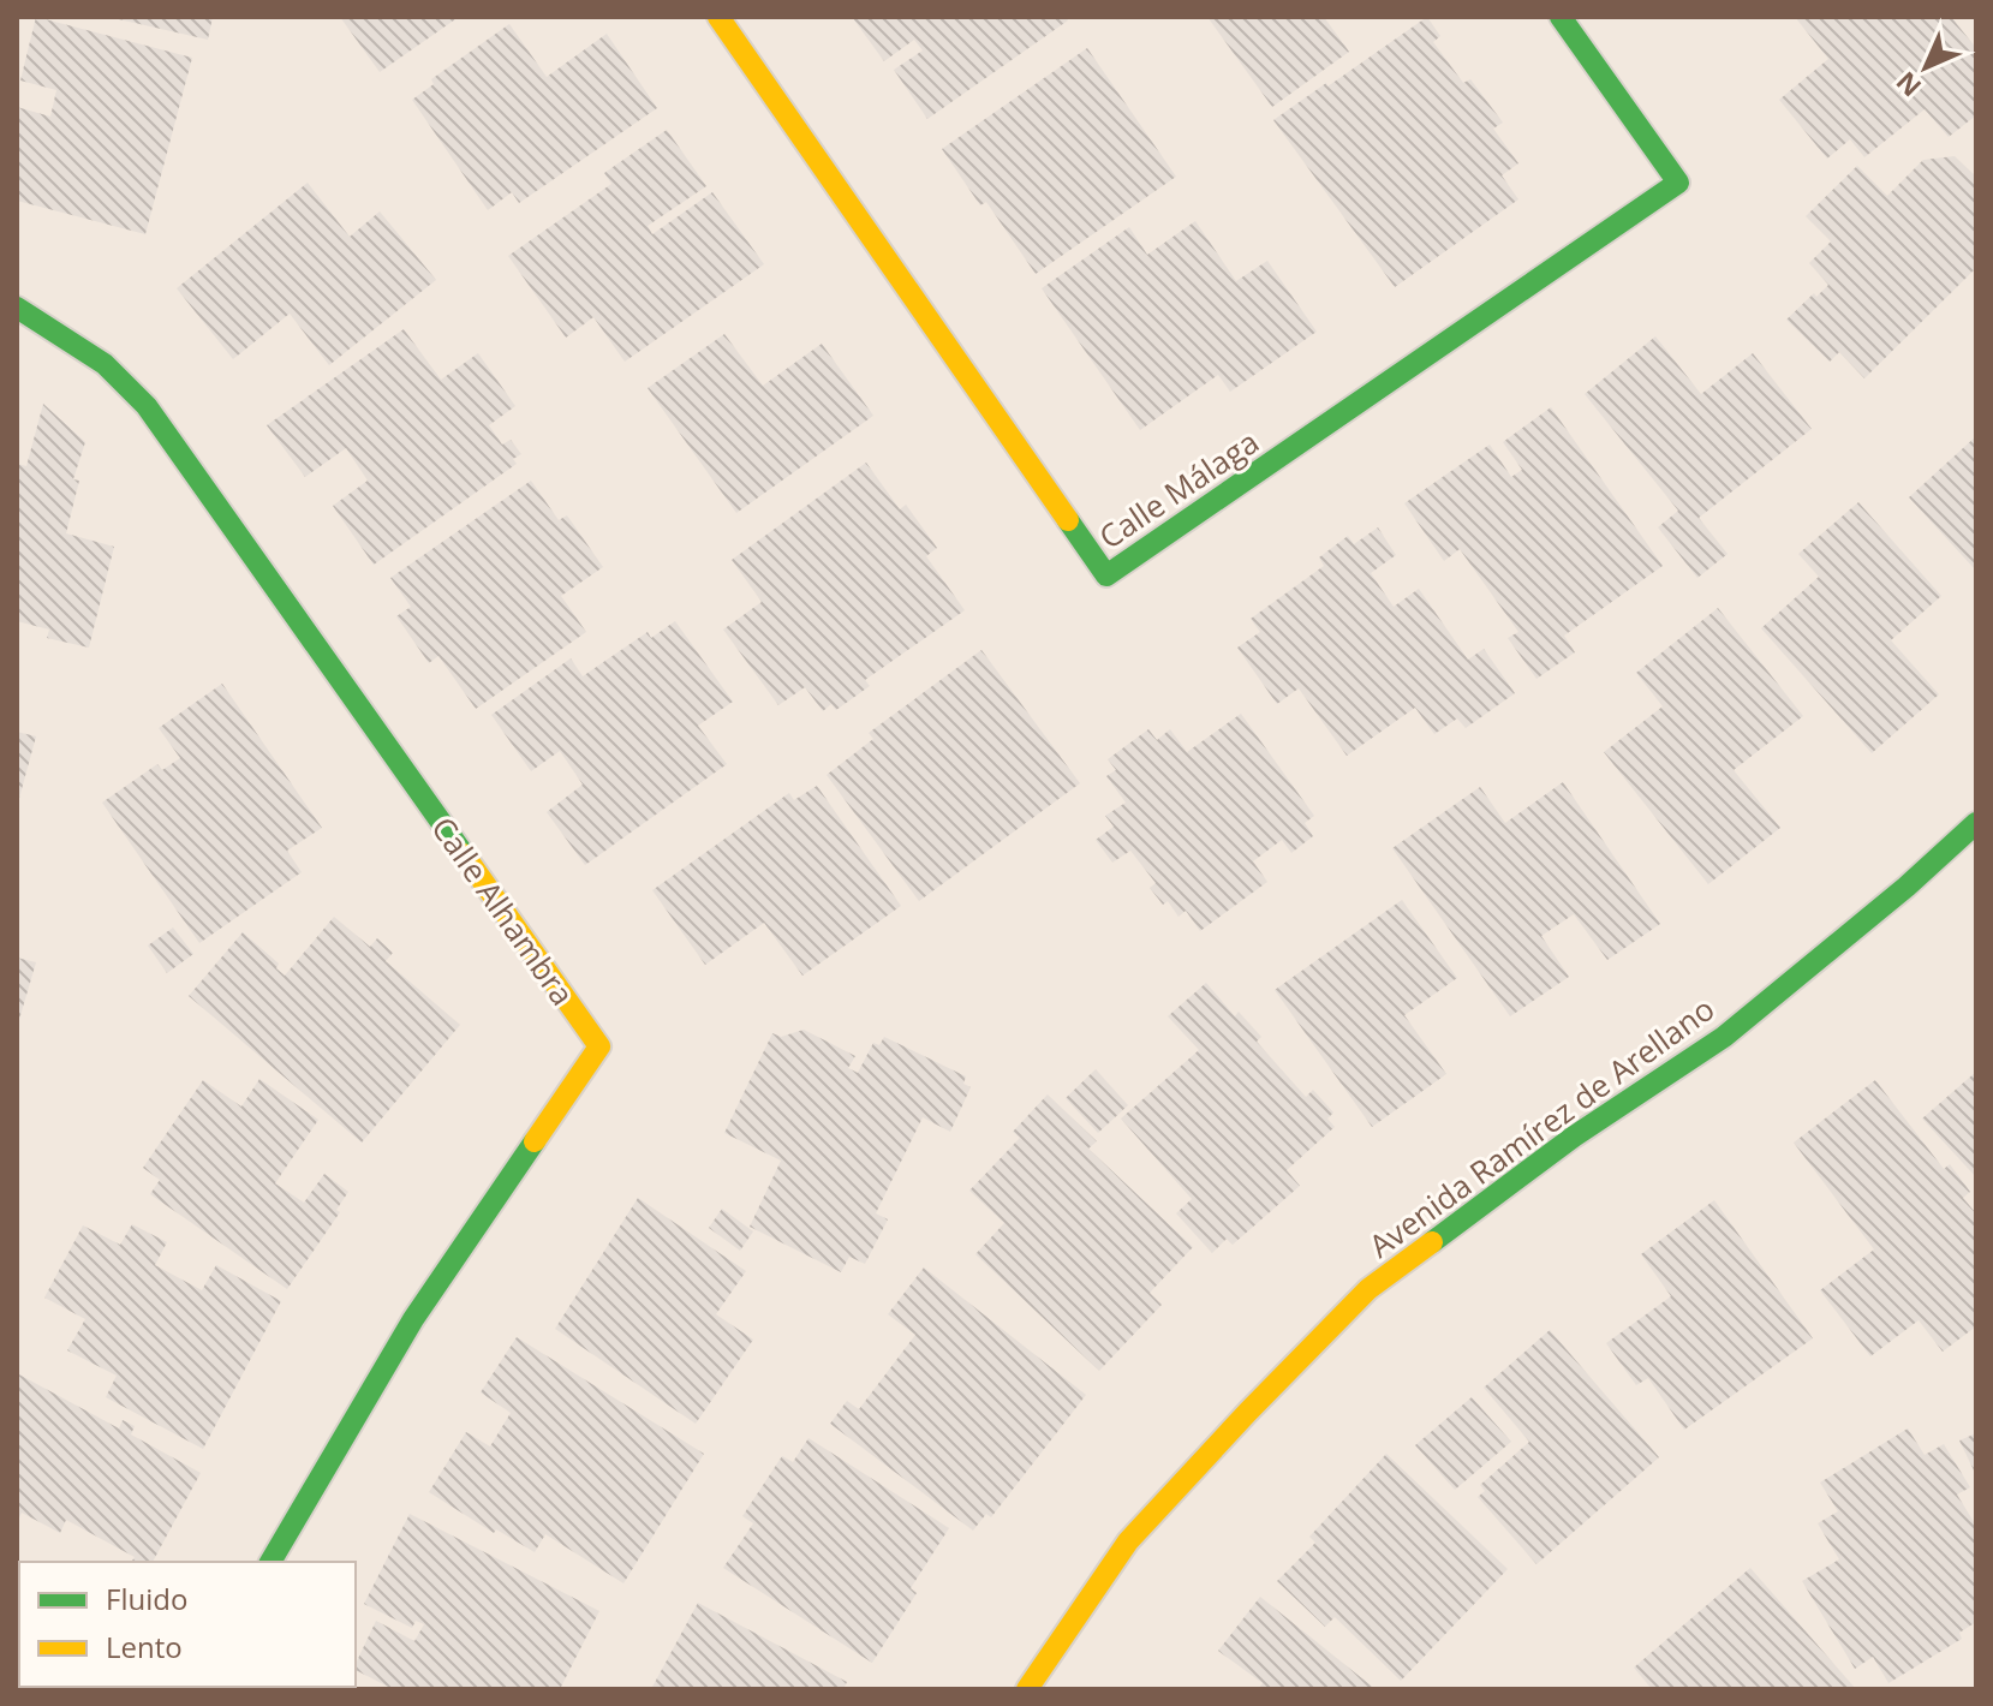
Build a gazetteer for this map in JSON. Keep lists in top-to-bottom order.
{
  "streets": {
    "street": ["Calle Málaga", "Calle Alhambra", "Avenida Ramírez de Arellano"]
  },
  "legend": ["Fluido", "Lento"],
  "north": "bottom left"
}
